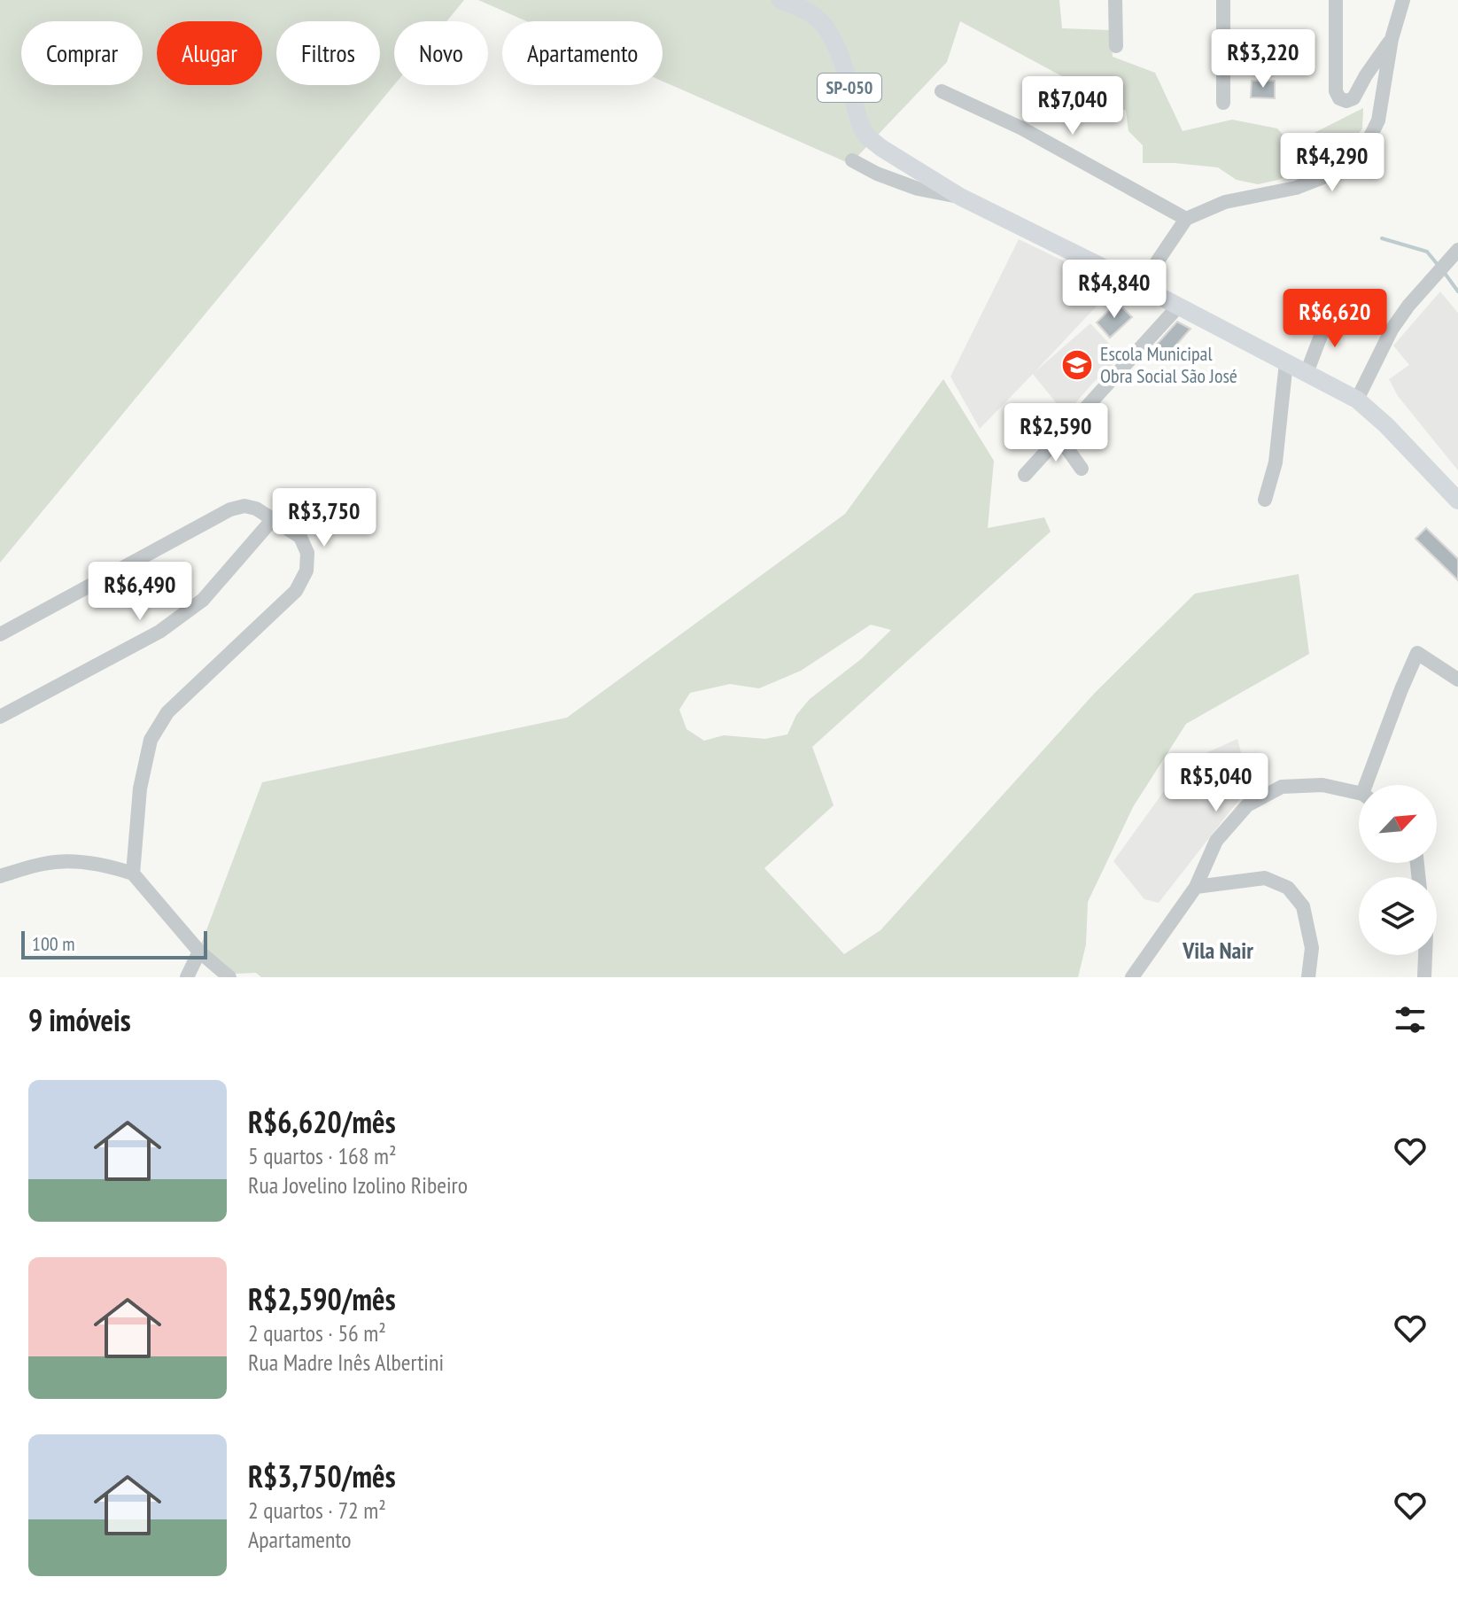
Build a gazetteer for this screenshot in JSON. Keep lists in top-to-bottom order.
{
  "streets": {
    "main road": ["SP-050"]
  },
  "districts": ["Vila Nair"],
  "places": {
    "school or university": ["Escola Municipal Obra Social São José"]
  },
  "scale_bar": "100 m",
  "north": "top right",
  "page": {
    "chip": [
      "Comprar",
      "Alugar",
      "Filtros",
      "Novo",
      "Apartamento"
    ],
    "price": [
      "R$3,220",
      "R$7,040",
      "R$4,290",
      "R$4,840",
      "R$6,620",
      "R$2,590",
      "R$3,750",
      "R$6,490",
      "R$5,040"
    ],
    "scale": "100 m",
    "heading": "9 imóveis",
    "list": [
      {
        "name": "R$6,620/mês",
        "note": "5 quartos · 168 m² · Rua Jovelino Izolino Ribeiro"
      },
      {
        "name": "R$2,590/mês",
        "note": "2 quartos · 56 m² · Rua Madre Inês Albertini"
      },
      {
        "name": "R$3,750/mês",
        "note": "2 quartos · 72 m² · Apartamento"
      }
    ]
  }
}
